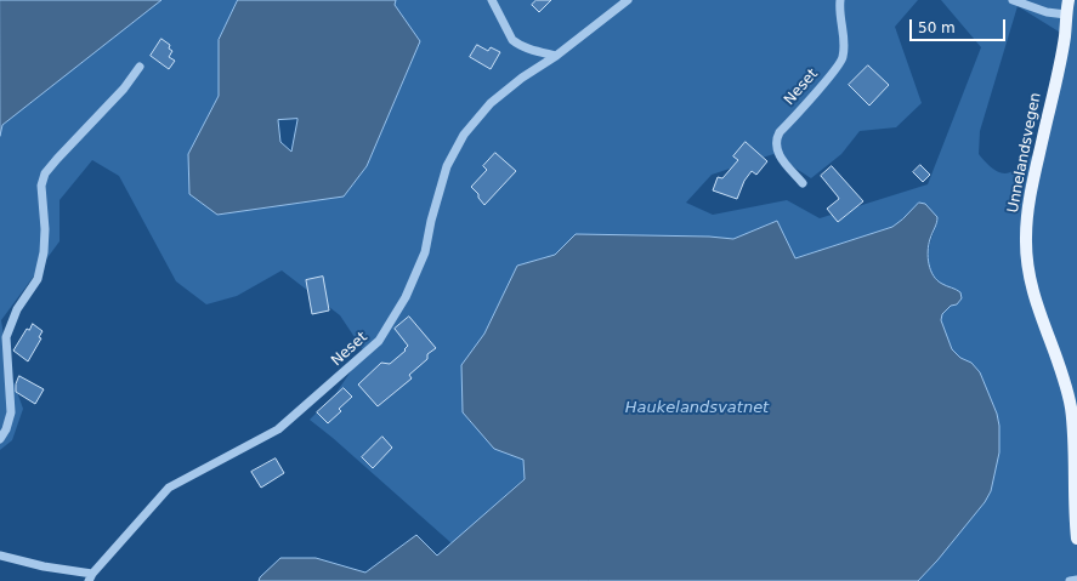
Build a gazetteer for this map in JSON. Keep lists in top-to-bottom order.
{
  "streets": {
    "main road": ["Unnelandsvegen"],
    "street": ["Neset"]
  },
  "water": ["Haukelandsvatnet"],
  "scale_bar": "50 m"
}
